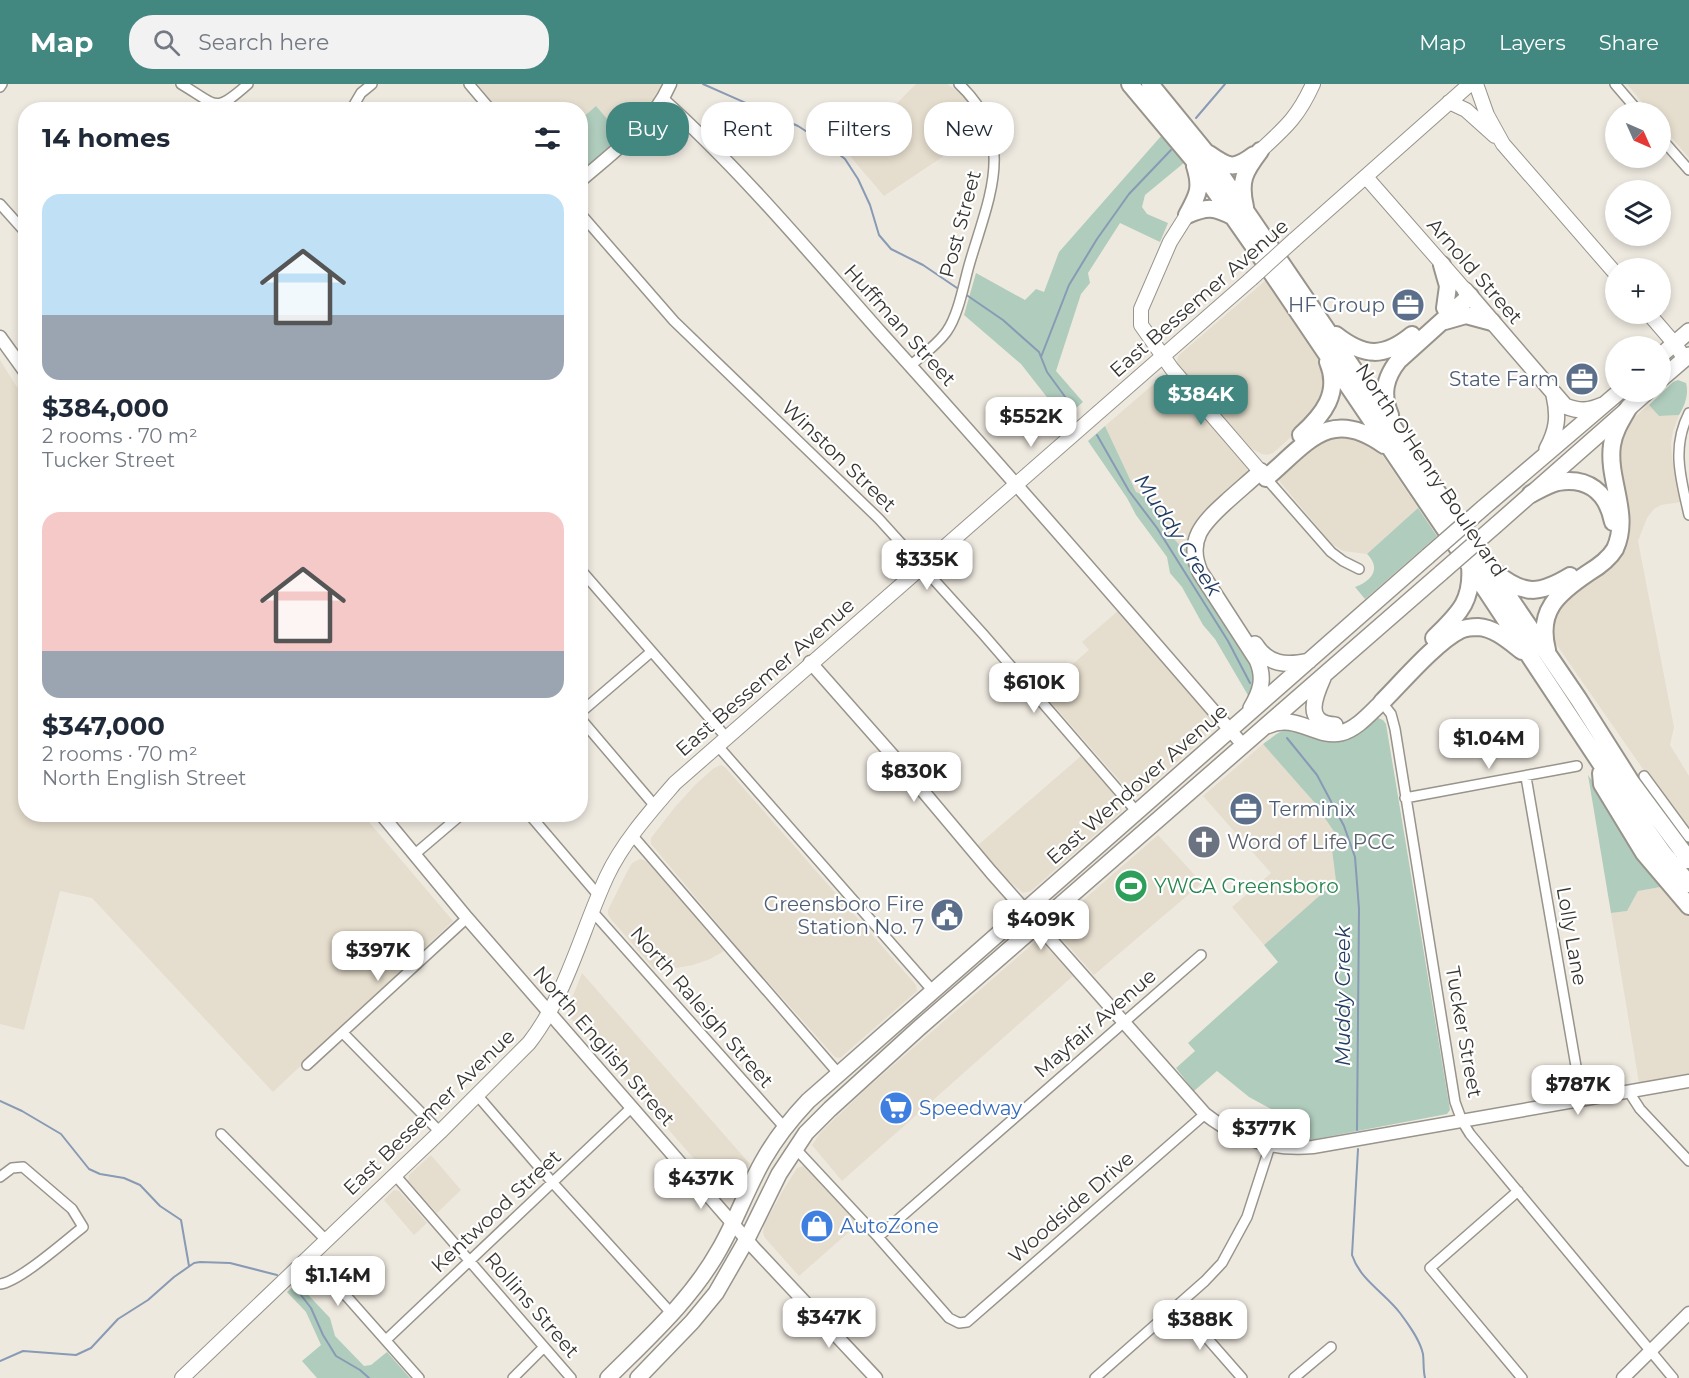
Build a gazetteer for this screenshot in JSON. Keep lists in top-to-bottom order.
{
  "streets": {
    "highway": ["Arnold Street", "North O'Henry Boulevard", "East Wendover Avenue"],
    "main road": ["East Bessemer Avenue"],
    "street": [
      "Post Street",
      "Huffman Street",
      "Winston Street",
      "Lolly Lane",
      "North Raleigh Street",
      "Mayfair Avenue",
      "Tucker Street",
      "North English Street",
      "Woodside Drive",
      "Kentwood Street",
      "Rollins Street"
    ]
  },
  "crossings": [
    ["Post Street", "Huffman Street"],
    ["Arnold Street", "East Bessemer Avenue"],
    ["Arnold Street", "East Wendover Avenue"],
    ["East Bessemer Avenue", "Huffman Street"],
    ["East Bessemer Avenue", "Winston Street"],
    ["East Bessemer Avenue", "North Raleigh Street"],
    ["East Bessemer Avenue", "North English Street"],
    ["East Bessemer Avenue", "Rollins Street"],
    ["Huffman Street", "East Wendover Avenue"],
    ["Winston Street", "East Wendover Avenue"],
    ["East Wendover Avenue", "North Raleigh Street"],
    ["East Wendover Avenue", "North English Street"],
    ["Mayfair Avenue", "Woodside Drive"],
    ["North English Street", "Kentwood Street"],
    ["Kentwood Street", "Rollins Street"]
  ],
  "water": ["Muddy Creek"],
  "places": {
    "office": ["HF Group", "State Farm", "Terminix"],
    "church": ["Word of Life PCC"],
    "sports": ["YWCA Greensboro"],
    "public building": ["Greensboro Fire Station No. 7"],
    "supermarket": ["Speedway"],
    "shop": ["AutoZone"]
  },
  "north": "bottom right",
  "page": {
    "header": "Map",
    "search": "Search here",
    "nav": ["Map", "Layers", "Share"],
    "map_buttons": ["+", "−"],
    "chip": [
      "Buy",
      "Rent",
      "Filters",
      "New"
    ],
    "heading": "14 homes",
    "list": [
      {
        "name": "$384,000",
        "note": "2 rooms · 70 m² · Tucker Street"
      },
      {
        "name": "$347,000",
        "note": "2 rooms · 70 m² · North English Street"
      }
    ],
    "price": [
      "$384K",
      "$552K",
      "$335K",
      "$610K",
      "$1.04M",
      "$830K",
      "$409K",
      "$397K",
      "$787K",
      "$377K",
      "$437K",
      "$1.14M",
      "$347K",
      "$388K"
    ]
  }
}
